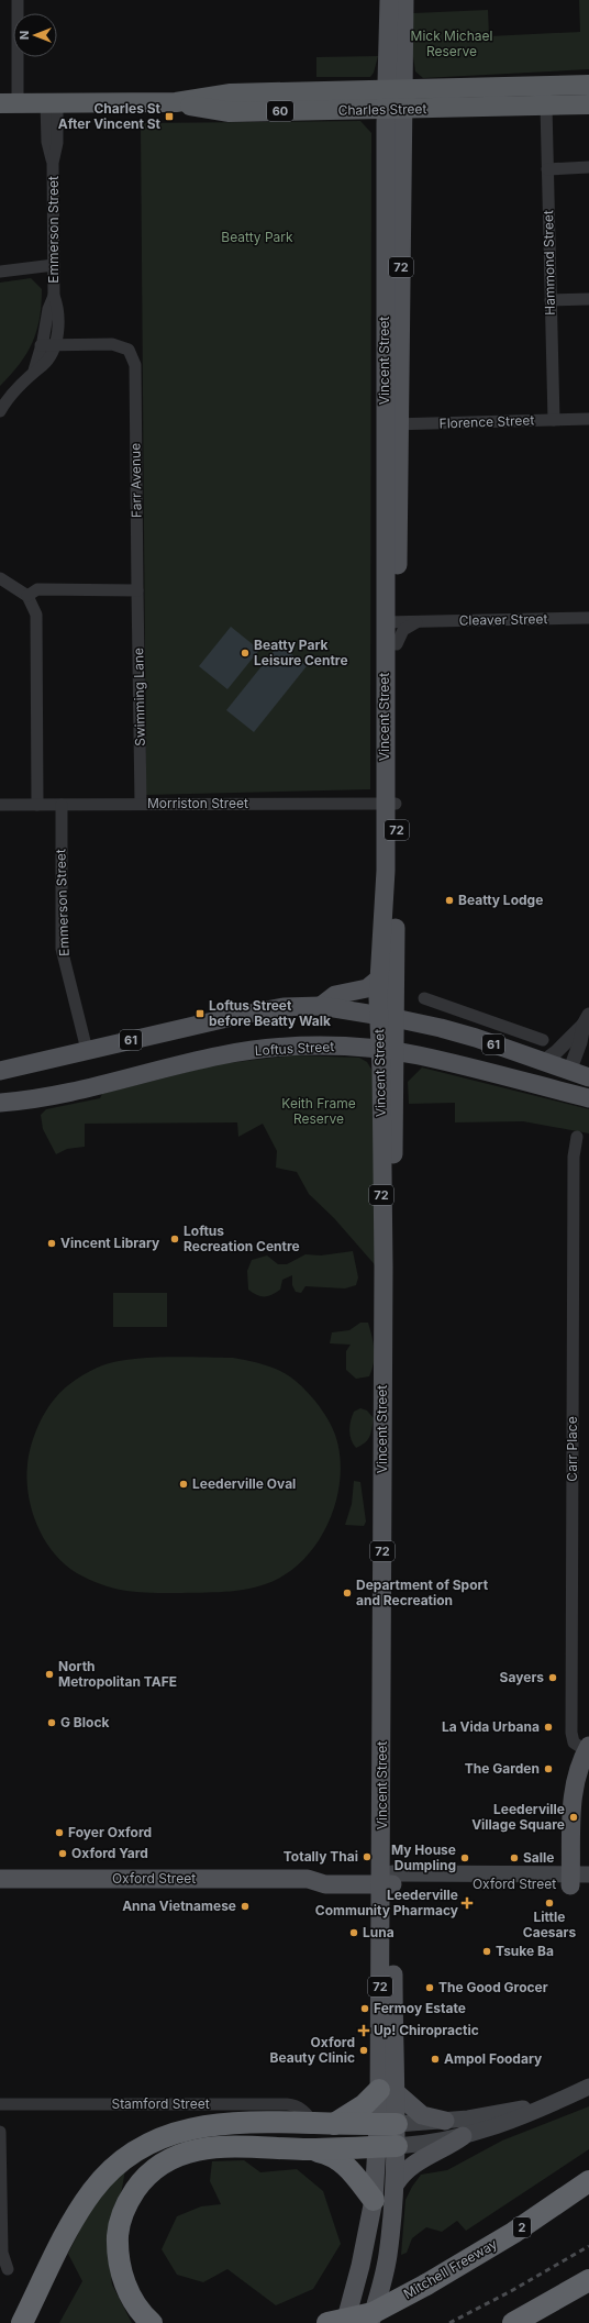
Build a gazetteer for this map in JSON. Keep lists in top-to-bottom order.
{
  "streets": {
    "highway": [
      "Charles Street",
      "60",
      "2",
      "Mitchell Freeway"
    ],
    "main road": [
      "72",
      "Vincent Street",
      "61",
      "Loftus Street",
      "Oxford Street"
    ],
    "street": [
      "Emmerson Street",
      "Hammond Street",
      "Florence Street",
      "Farr Avenue",
      "Cleaver Street",
      "Swimming Lane",
      "Morriston Street",
      "Carr Place",
      "Stamford Street"
    ]
  },
  "crossings": [
    ["Charles Street", "Emmerson Street"],
    ["Charles Street", "Hammond Street"],
    ["Charles Street", "Vincent Street"],
    ["Emmerson Street", "Farr Avenue"],
    ["Emmerson Street", "Morriston Street"],
    ["Emmerson Street", "61"],
    ["Hammond Street", "Florence Street"],
    ["72", "Vincent Street"],
    ["72", "Mitchell Freeway"],
    ["Vincent Street", "Florence Street"],
    ["Vincent Street", "Cleaver Street"],
    ["Vincent Street", "Morriston Street"],
    ["Vincent Street", "61"],
    ["Vincent Street", "Loftus Street"],
    ["Vincent Street", "Oxford Street"],
    ["Farr Avenue", "Swimming Lane"],
    ["Swimming Lane", "Morriston Street"]
  ],
  "parks": ["Mick Michael Reserve", "Beatty Park", "Keith Frame Reserve"],
  "places": {
    "transit": ["Charles St After Vincent St", "Loftus Street before Beatty Walk"],
    "other": [
      "Beatty Park Leisure Centre",
      "Beatty Lodge",
      "Loftus Recreation Centre",
      "Vincent Library",
      "Leederville Oval",
      "Department of Sport and Recreation",
      "North Metropolitan TAFE",
      "Sayers",
      "G Block",
      "La Vida Urbana",
      "The Garden",
      "Leederville Village Square",
      "Foyer Oxford",
      "Oxford Yard",
      "Totally Thai",
      "My House Dumpling",
      "Salle",
      "Little Caesars",
      "Anna Vietnamese",
      "Luna",
      "Tsuke Ba",
      "The Good Grocer",
      "Fermoy Estate",
      "Oxford Beauty Clinic",
      "Ampol Foodary"
    ],
    "health": ["Leederville Community Pharmacy", "Up! Chiropractic"]
  },
  "north": "left"
}
